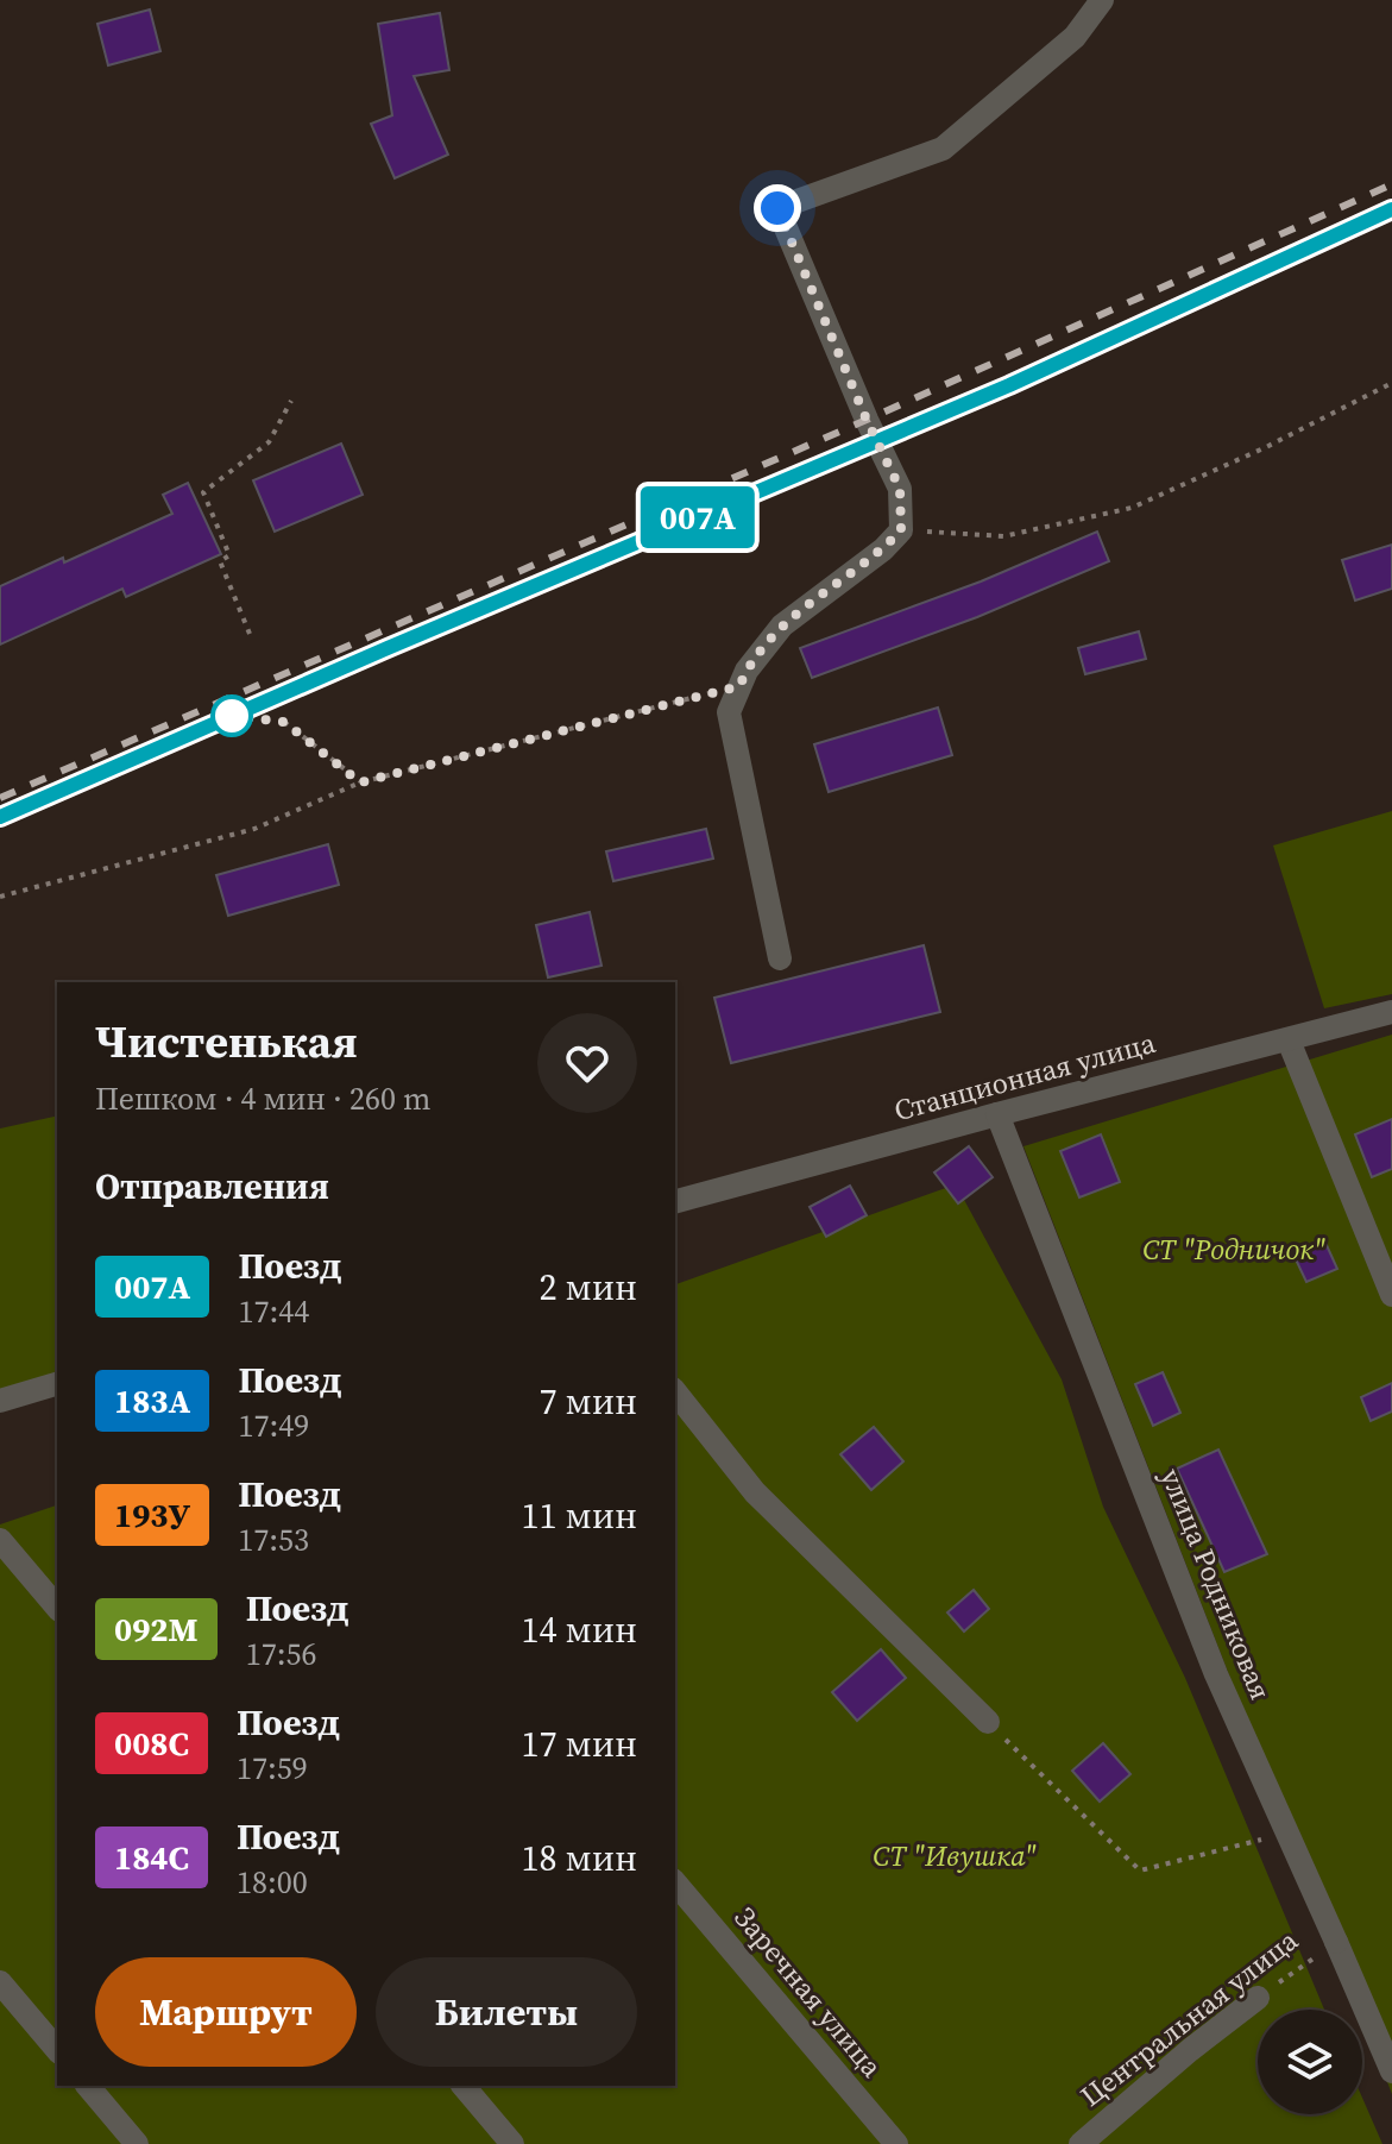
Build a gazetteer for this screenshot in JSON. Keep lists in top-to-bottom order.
{
  "streets": {
    "street": [
      "Станционная улица",
      "улица Родниковая",
      "Заречная улица",
      "Центральная улица"
    ]
  },
  "crossings": [
    ["Станционная улица", "улица Родниковая"],
    ["улица Родниковая", "Центральная улица"]
  ],
  "parks": ["СТ \"Родничок\"", "СТ \"Ивушка\""],
  "page": {
    "on_map": "007А",
    "heading": [
      ["Чистенькая", "Пешком · 4 мин · 260 m"],
      "Отправления"
    ],
    "list": [
      {
        "mark": "007А",
        "name": "Поезд",
        "note": "17:44",
        "value": "2 мин"
      },
      {
        "mark": "183А",
        "name": "Поезд",
        "note": "17:49",
        "value": "7 мин"
      },
      {
        "mark": "193У",
        "name": "Поезд",
        "note": "17:53",
        "value": "11 мин"
      },
      {
        "mark": "092М",
        "name": "Поезд",
        "note": "17:56",
        "value": "14 мин"
      },
      {
        "mark": "008С",
        "name": "Поезд",
        "note": "17:59",
        "value": "17 мин"
      },
      {
        "mark": "184С",
        "name": "Поезд",
        "note": "18:00",
        "value": "18 мин"
      }
    ],
    "buttons": ["Маршрут", "Билеты"]
  }
}
